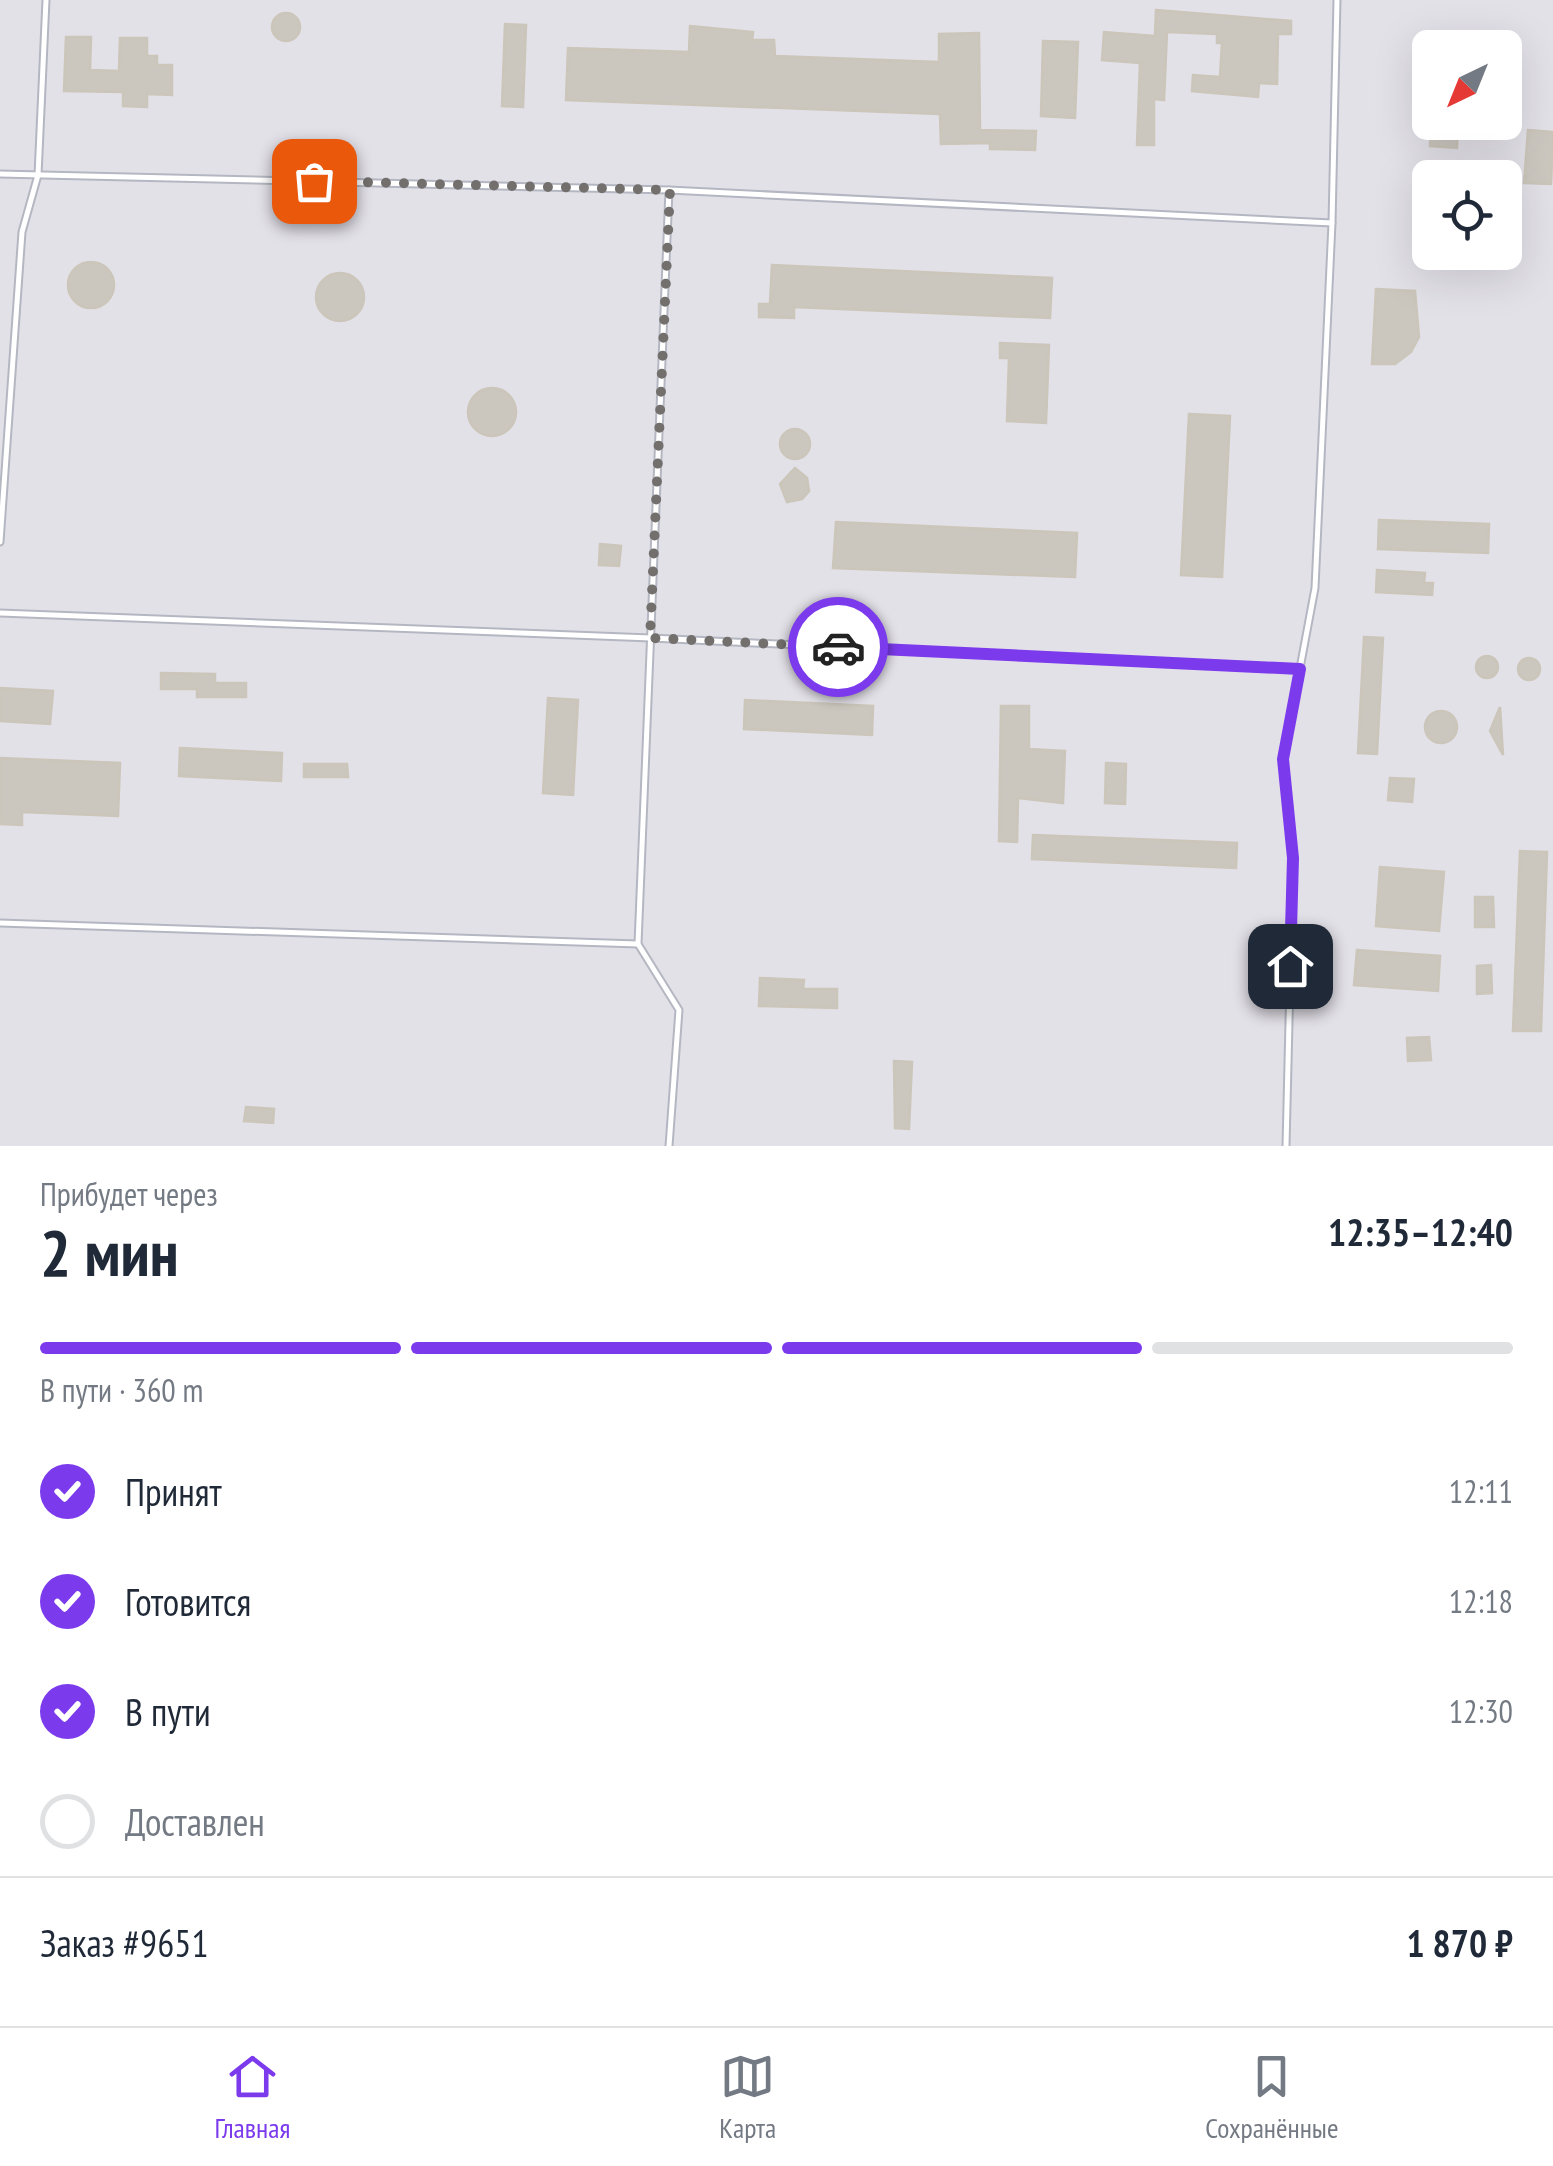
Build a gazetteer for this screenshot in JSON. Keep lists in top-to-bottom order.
{
  "north": "bottom left",
  "page": {
    "heading": ["2 мин", "Прибудет через", "12:35–12:40"],
    "panel": ["Заказ #9651", "1 870 ₽"],
    "bar": "В пути · 360 m",
    "list": [
      ["Принят", "12:11"],
      ["Готовится", "12:18"],
      ["В пути", "12:30"],
      "Доставлен"
    ],
    "tabs": ["Главная", "Карта", "Сохранённые"]
  }
}
